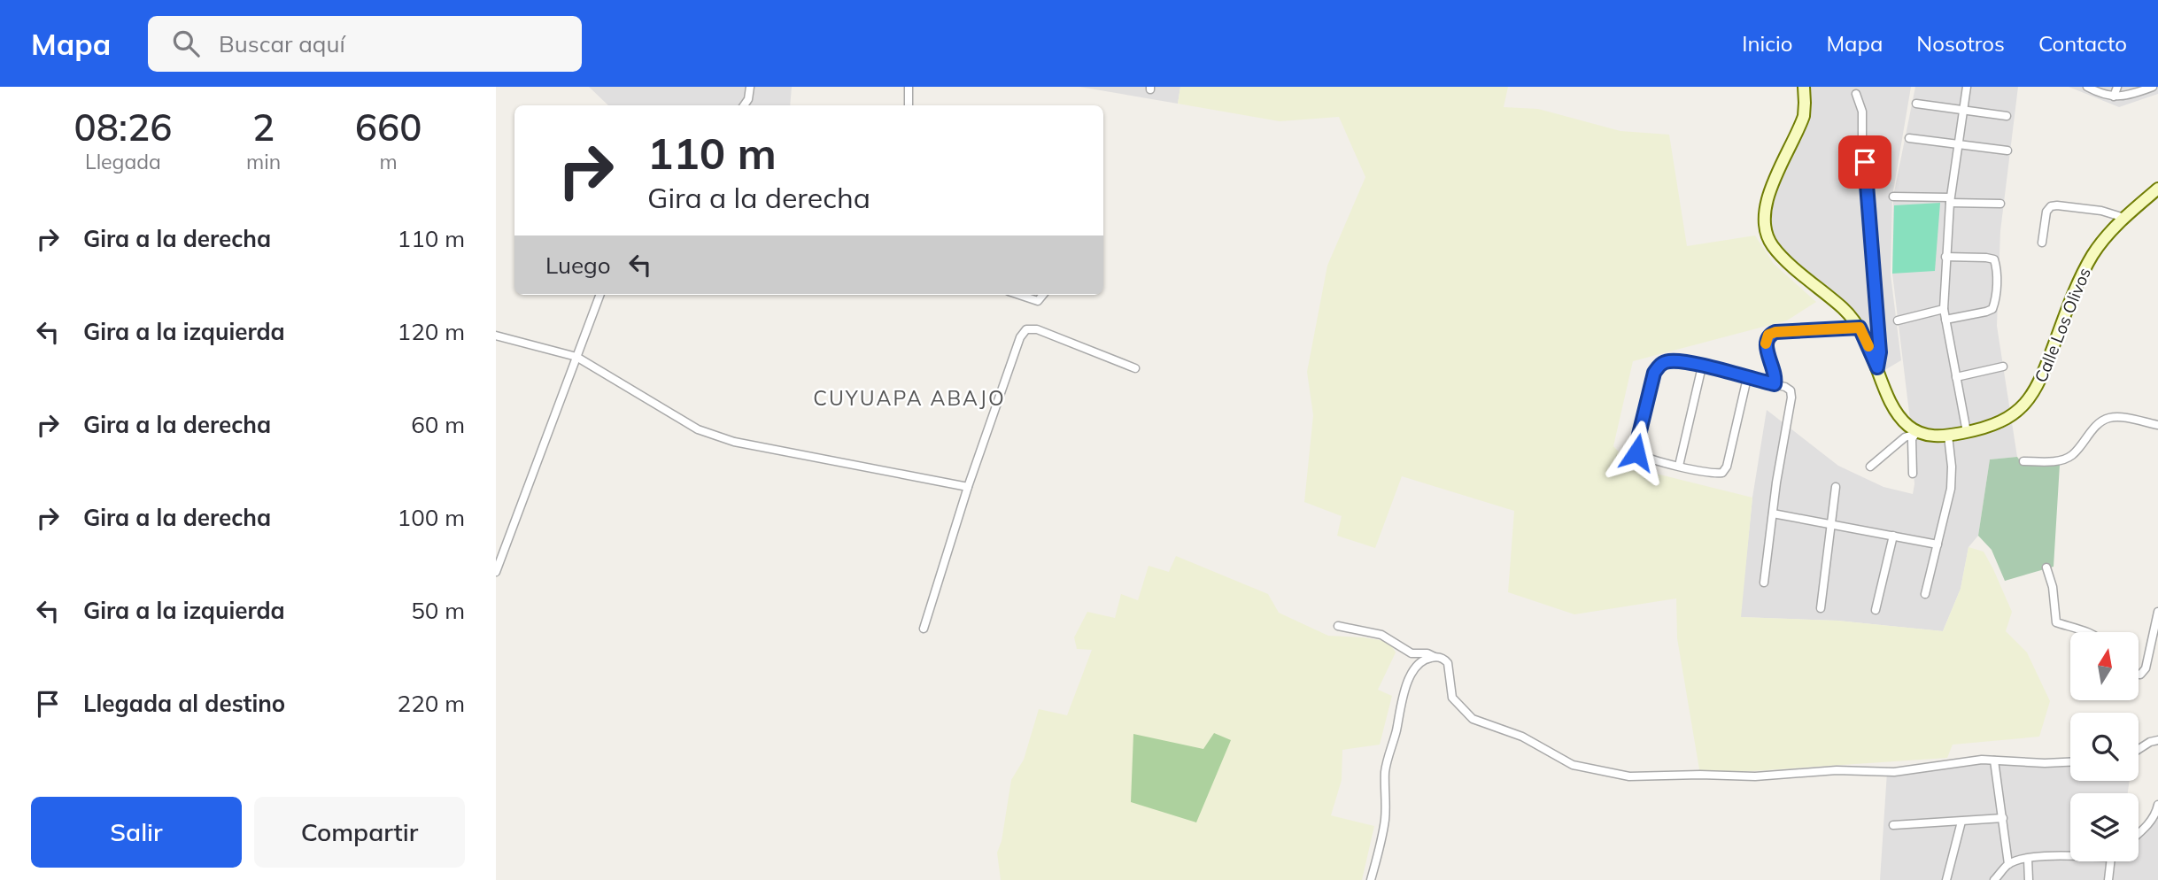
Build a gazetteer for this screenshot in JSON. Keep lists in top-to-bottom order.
{
  "streets": {
    "street": ["Calle Los Olivos"]
  },
  "districts": ["CUYUAPA ABAJO"],
  "north": "top",
  "page": {
    "header": "Mapa",
    "search": "Buscar aquí",
    "nav": [
      "Inicio",
      "Mapa",
      "Nosotros",
      "Contacto"
    ],
    "eta": [
      "08:26",
      "Llegada",
      "2",
      "min",
      "660",
      "m"
    ],
    "turn": ["110 m", "Gira a la derecha"],
    "list": [
      {
        "name": "Gira a la derecha",
        "value": "110 m"
      },
      {
        "name": "Gira a la izquierda",
        "value": "120 m"
      },
      {
        "name": "Gira a la derecha",
        "value": "60 m"
      },
      {
        "name": "Gira a la derecha",
        "value": "100 m"
      },
      {
        "name": "Gira a la izquierda",
        "value": "50 m"
      },
      {
        "name": "Llegada al destino",
        "value": "220 m"
      }
    ],
    "then": "Luego",
    "buttons": ["Salir", "Compartir"]
  }
}
